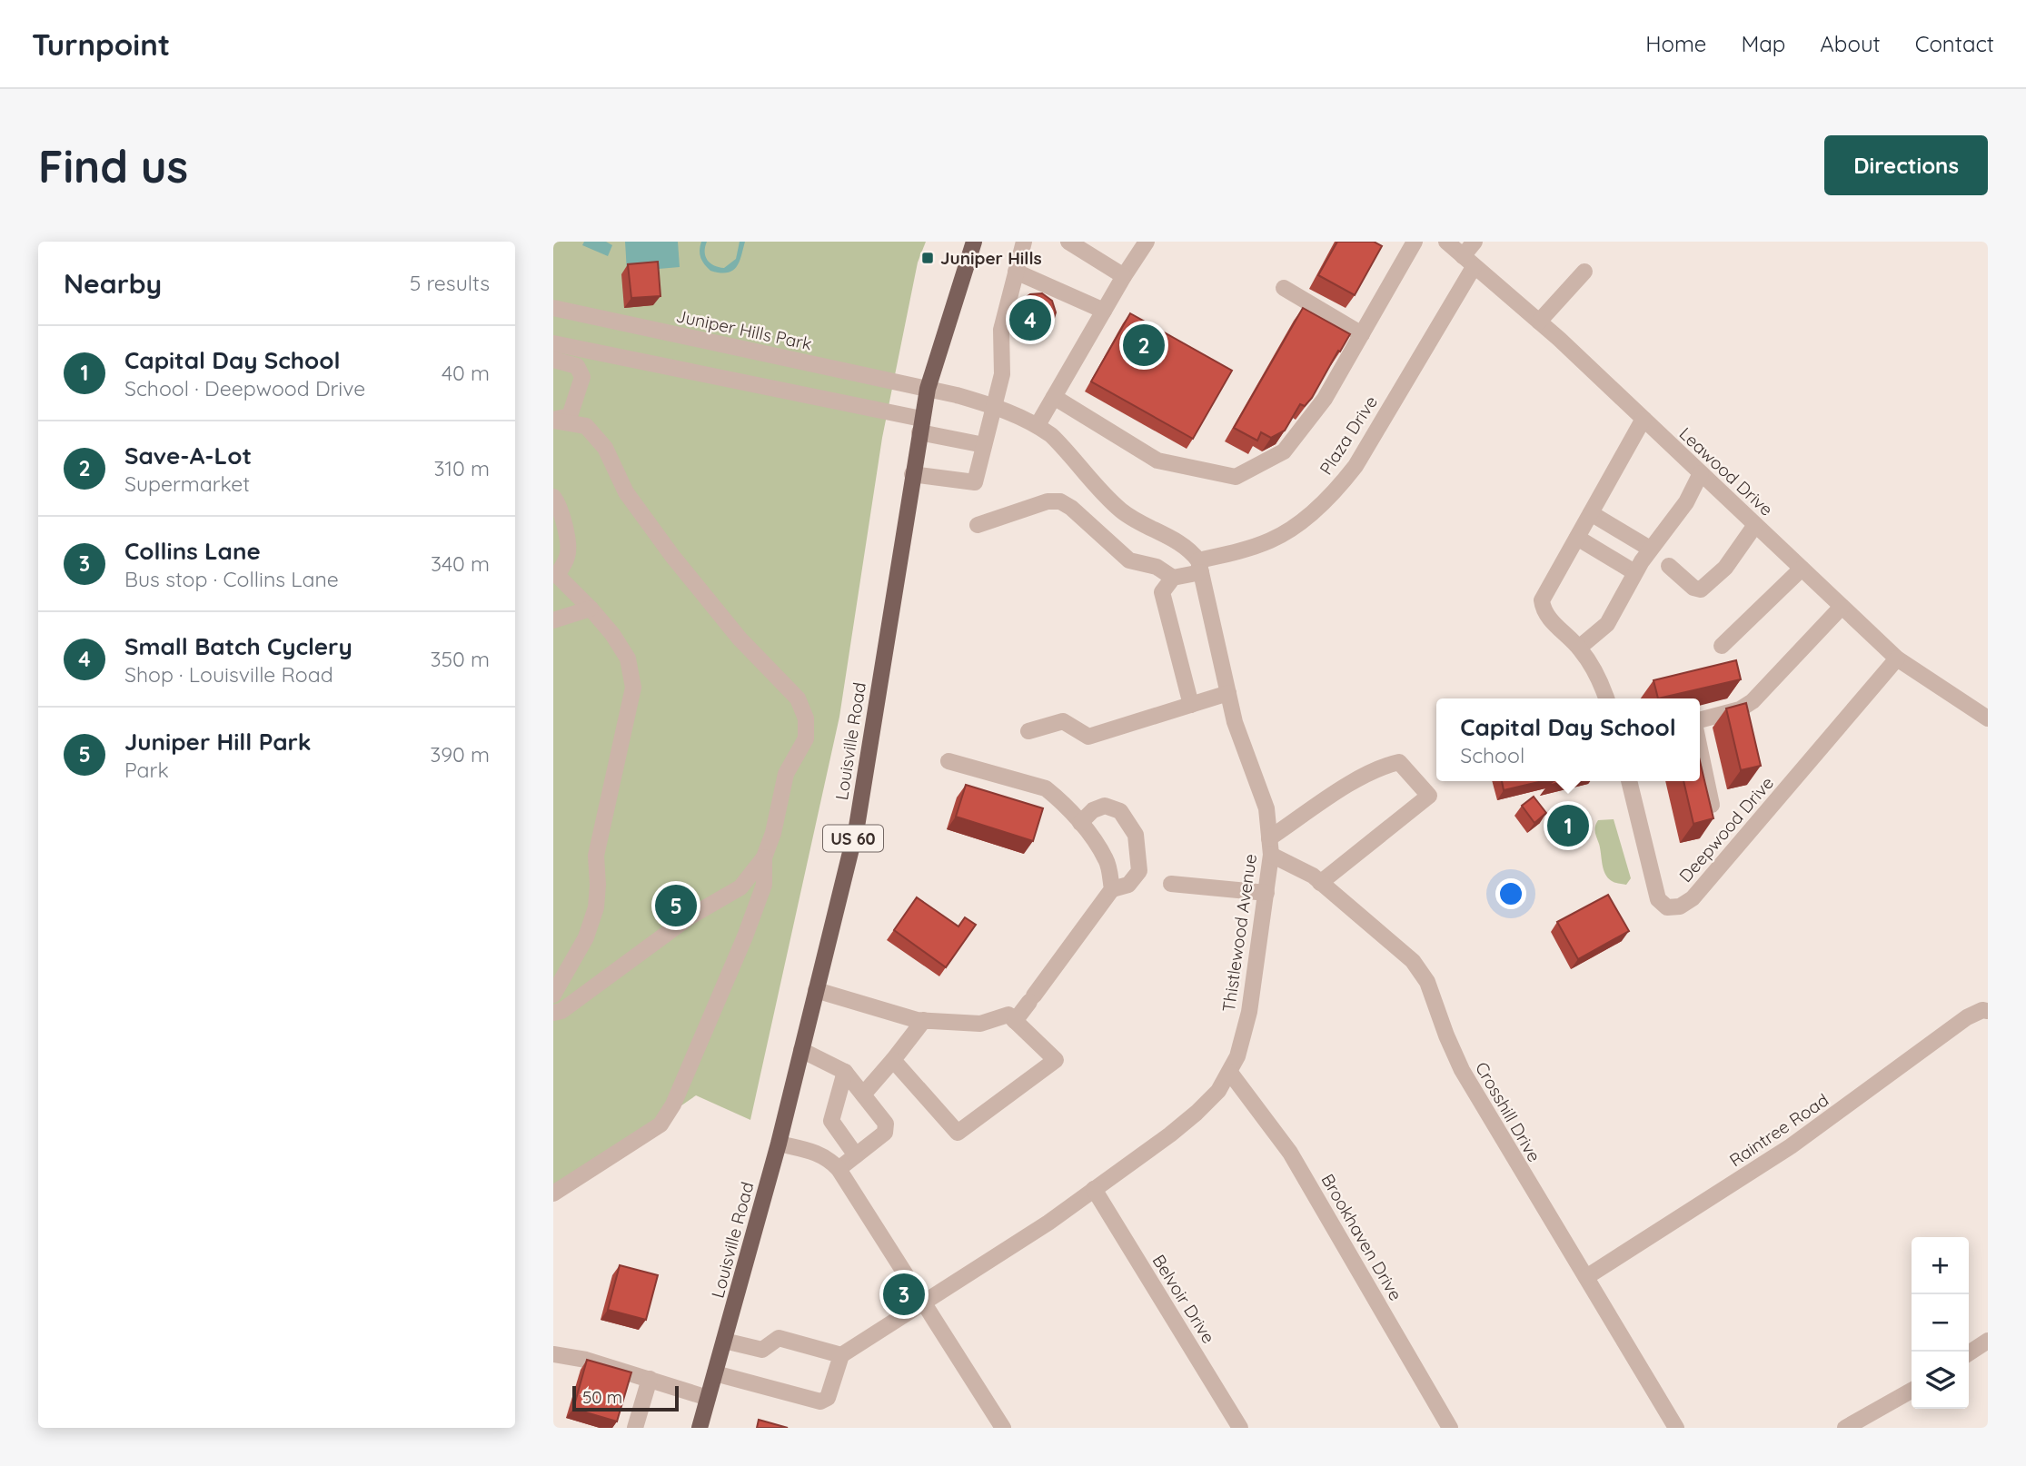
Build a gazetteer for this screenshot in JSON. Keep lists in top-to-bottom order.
{
  "streets": {
    "main road": ["Louisville Road", "US 60"],
    "street": [
      "Juniper Hills Park",
      "Plaza Drive",
      "Leawood Drive",
      "Deepwood Drive",
      "Thistlewood Avenue",
      "Crosshill Drive",
      "Raintree Road",
      "Brookhaven Drive",
      "Belvoir Drive"
    ]
  },
  "crossings": [
    ["Juniper Hills Park", "Louisville Road"],
    ["Plaza Drive", "Leawood Drive"],
    ["Plaza Drive", "Thistlewood Avenue"],
    ["Leawood Drive", "Deepwood Drive"],
    ["Thistlewood Avenue", "Crosshill Drive"],
    ["Thistlewood Avenue", "Brookhaven Drive"],
    ["Thistlewood Avenue", "Belvoir Drive"],
    ["Crosshill Drive", "Raintree Road"]
  ],
  "places": {
    "transit": ["Juniper Hills"]
  },
  "scale_bar": "50 m",
  "page": {
    "header": "Turnpoint",
    "nav": [
      "Home",
      "Map",
      "About",
      "Contact"
    ],
    "buttons": "Directions",
    "title": "Find us",
    "heading": ["Nearby", "5 results"],
    "pins": [
      "4",
      "2",
      "1",
      "5",
      "3"
    ],
    "list": [
      {
        "mark": "1",
        "name": "Capital Day School",
        "note": "School · Deepwood Drive",
        "value": "40 m"
      },
      {
        "mark": "2",
        "name": "Save-A-Lot",
        "note": "Supermarket",
        "value": "310 m"
      },
      {
        "mark": "3",
        "name": "Collins Lane",
        "note": "Bus stop · Collins Lane",
        "value": "340 m"
      },
      {
        "mark": "4",
        "name": "Small Batch Cyclery",
        "note": "Shop · Louisville Road",
        "value": "350 m"
      },
      {
        "mark": "5",
        "name": "Juniper Hill Park",
        "note": "Park",
        "value": "390 m"
      }
    ],
    "popup": ["Capital Day School", "School"],
    "map_buttons": ["+", "−"],
    "scale": "50 m"
  }
}
